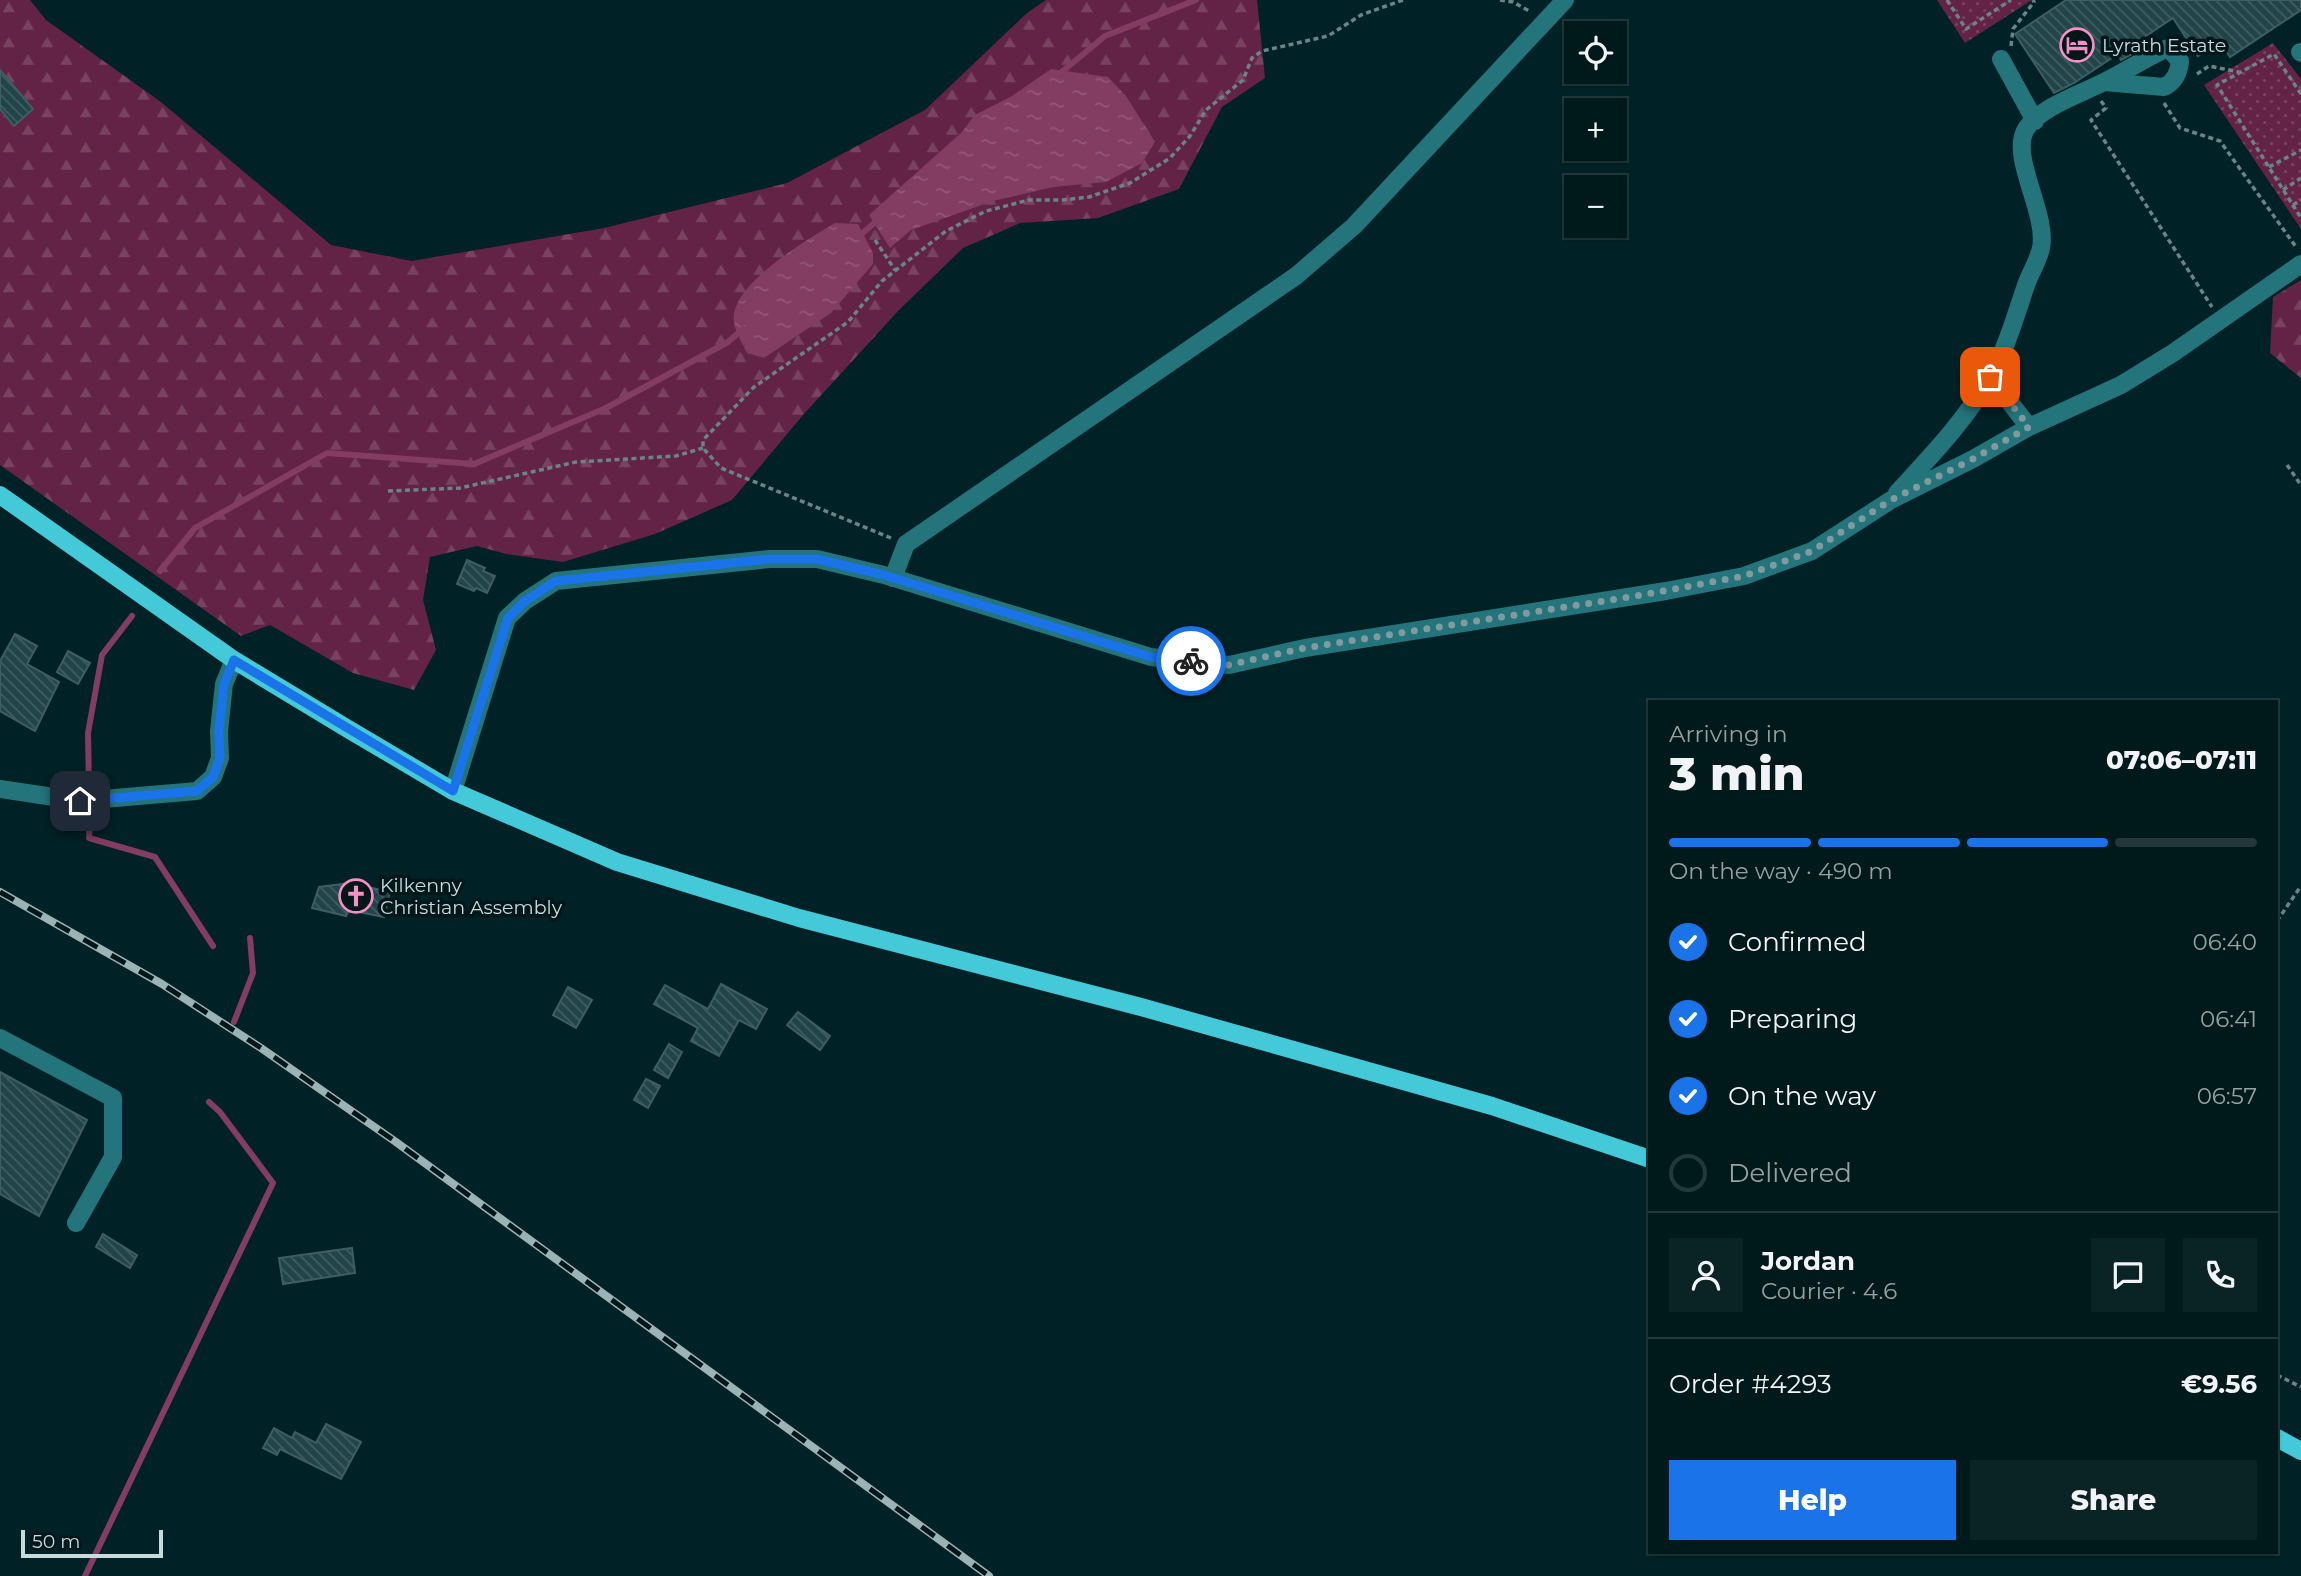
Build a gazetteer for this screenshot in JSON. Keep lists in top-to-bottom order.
{
  "places": {
    "hotel": ["Lyrath Estate"],
    "church": ["Kilkenny Christian Assembly"]
  },
  "scale_bar": "50 m",
  "page": {
    "map_buttons": ["+", "−"],
    "heading": ["3 min", "Arriving in", "07:06–07:11"],
    "panel": [
      "Jordan",
      "Courier · 4.6",
      "Order #4293",
      "€9.56"
    ],
    "bar": "On the way · 490 m",
    "list": [
      ["Confirmed", "06:40"],
      ["Preparing", "06:41"],
      ["On the way", "06:57"],
      "Delivered"
    ],
    "buttons": ["Help", "Share"],
    "scale": "50 m"
  }
}
